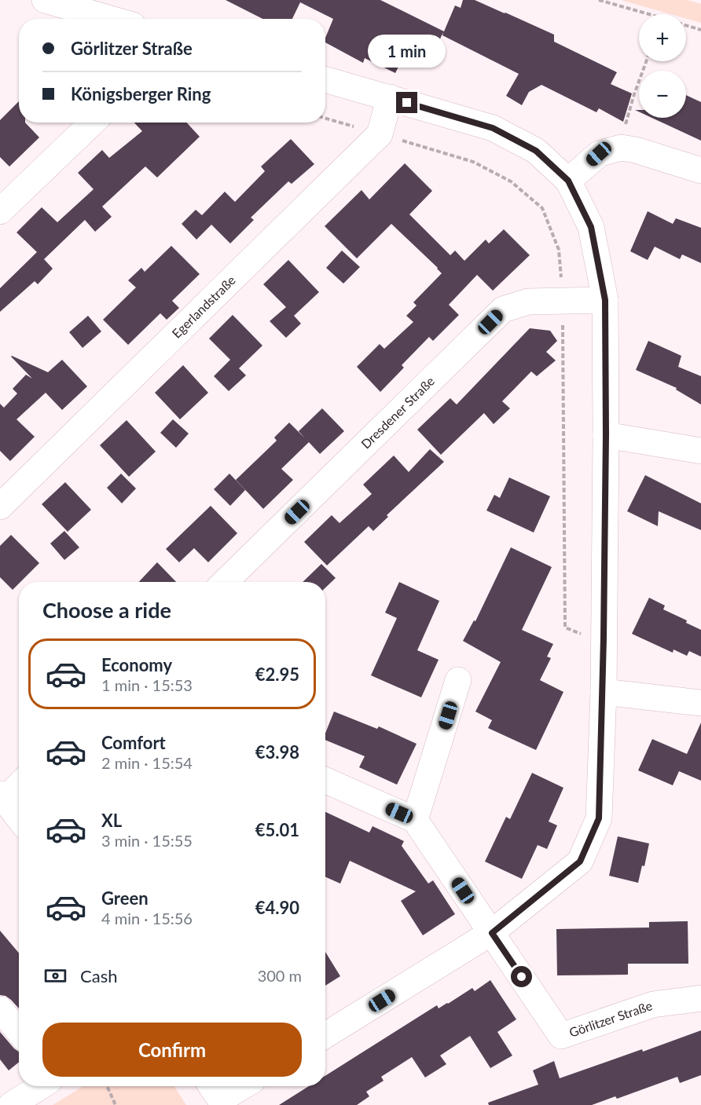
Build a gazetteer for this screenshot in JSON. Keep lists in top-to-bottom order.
{
  "streets": {
    "street": ["Egerlandstraße", "Dresdener Straße", "Görlitzer Straße"]
  },
  "page": {
    "map_buttons": ["+", "−"],
    "banner": ["Görlitzer Straße", "Königsberger Ring"],
    "bubble": "1 min",
    "heading": "Choose a ride",
    "list": [
      {
        "name": "Economy",
        "note": "1 min · 15:53",
        "value": "€2.95"
      },
      {
        "name": "Comfort",
        "note": "2 min · 15:54",
        "value": "€3.98"
      },
      {
        "name": "XL",
        "note": "3 min · 15:55",
        "value": "€5.01"
      },
      {
        "name": "Green",
        "note": "4 min · 15:56",
        "value": "€4.90"
      }
    ],
    "pay": ["Cash", "300 m"],
    "buttons": "Confirm"
  }
}
